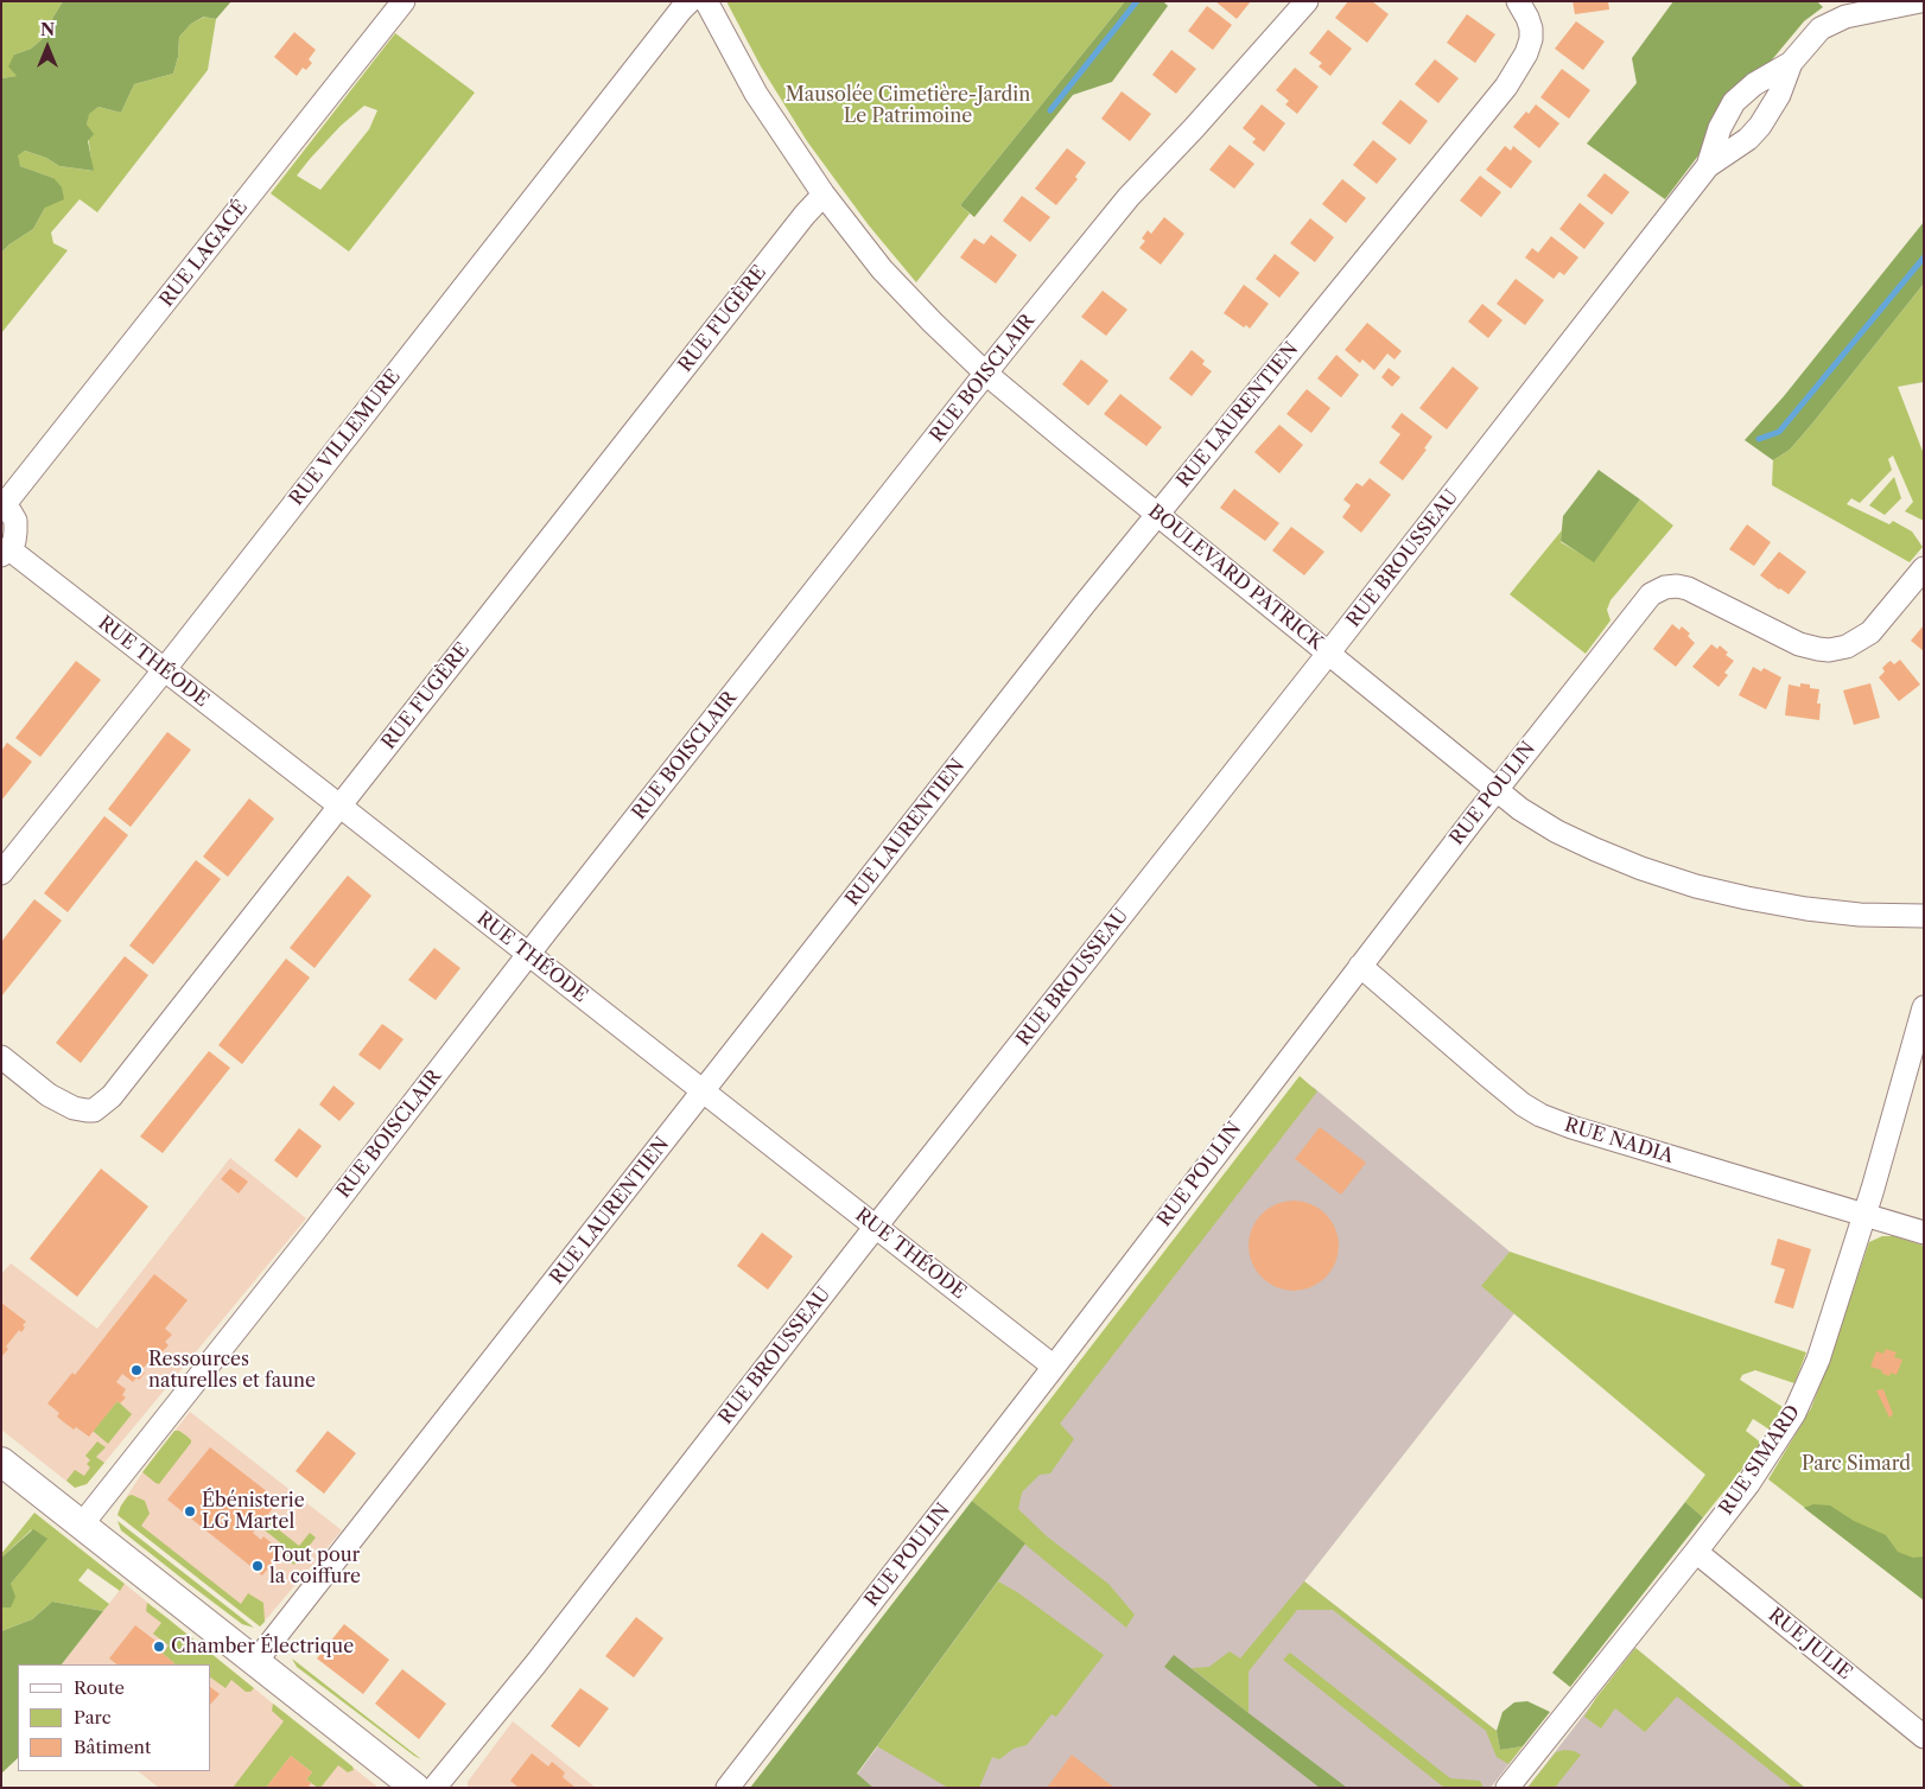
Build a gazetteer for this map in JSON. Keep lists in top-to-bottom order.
{
  "streets": {
    "street": [
      "RUE LAGACÉ",
      "RUE FUGÈRE",
      "RUE BOISCLAIR",
      "RUE LAURENTIEN",
      "RUE VILLEMURE",
      "RUE BROUSSEAU",
      "BOULEVARD PATRICK",
      "RUE THÉODE",
      "RUE POULIN",
      "RUE NADIA",
      "RUE SIMARD",
      "RUE JULIE"
    ]
  },
  "crossings": [
    ["RUE FUGÈRE", "BOULEVARD PATRICK"],
    ["RUE FUGÈRE", "RUE THÉODE"],
    ["RUE BOISCLAIR", "BOULEVARD PATRICK"],
    ["RUE BOISCLAIR", "RUE THÉODE"],
    ["RUE LAURENTIEN", "BOULEVARD PATRICK"],
    ["RUE LAURENTIEN", "RUE THÉODE"],
    ["RUE VILLEMURE", "RUE THÉODE"],
    ["RUE BROUSSEAU", "BOULEVARD PATRICK"],
    ["RUE BROUSSEAU", "RUE THÉODE"],
    ["BOULEVARD PATRICK", "RUE POULIN"],
    ["RUE THÉODE", "RUE POULIN"],
    ["RUE POULIN", "RUE NADIA"],
    ["RUE NADIA", "RUE SIMARD"],
    ["RUE SIMARD", "RUE JULIE"]
  ],
  "parks": ["Mausolée Cimetière-Jardin Le Patrimoine", "Parc Simard"],
  "places": [
    "Ressources naturelles et faune",
    "Ébénisterie LG Martel",
    "Tout pour la coiffure",
    "Chamber Électrique"
  ],
  "legend": ["Route", "Parc", "Bâtiment"],
  "north": "top"
}
